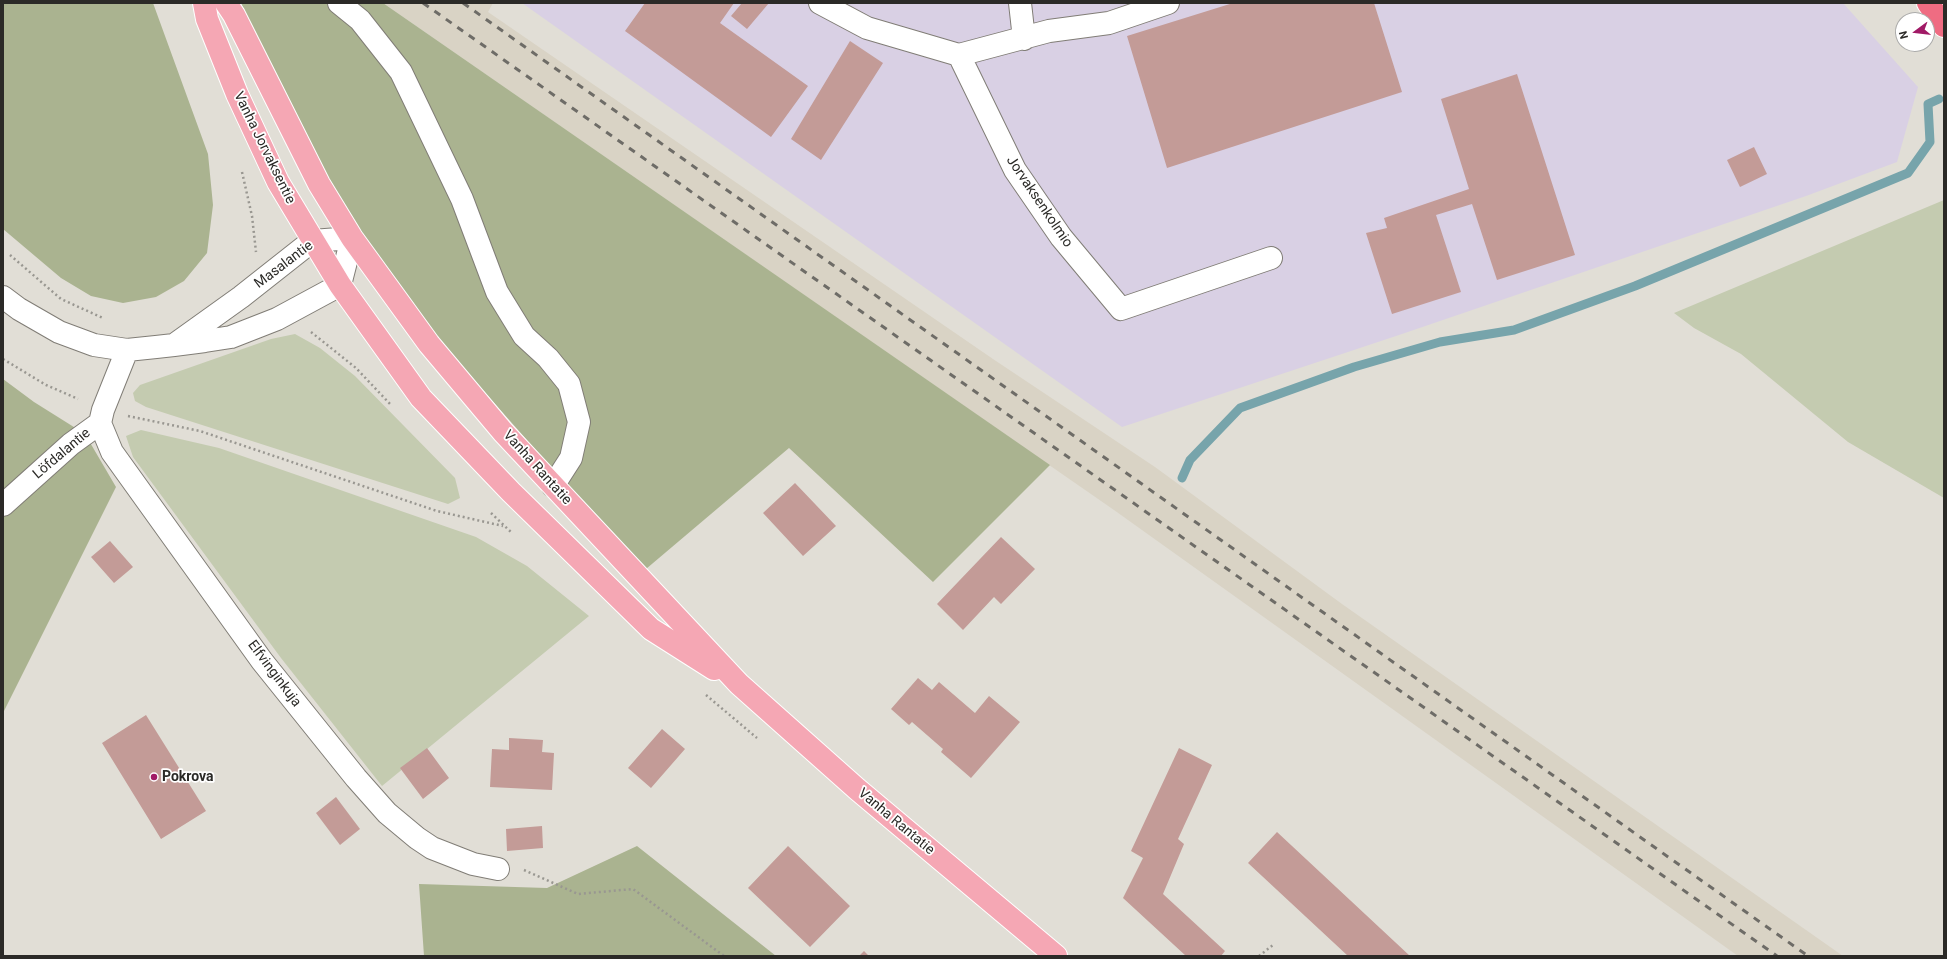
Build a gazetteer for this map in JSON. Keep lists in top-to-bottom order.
{
  "streets": {
    "main road": ["Vanha Jorvaksentie", "Vanha Rantatie"],
    "street": [
      "Jorvaksenkolmio",
      "Masalantie",
      "Löfdalantie",
      "Elfvinginkuja"
    ]
  },
  "crossings": [
    ["Vanha Jorvaksentie", "Masalantie"],
    ["Vanha Jorvaksentie", "Vanha Rantatie"],
    ["Masalantie", "Vanha Rantatie"],
    ["Löfdalantie", "Elfvinginkuja"]
  ],
  "places": ["Pokrova"],
  "north": "left"
}
